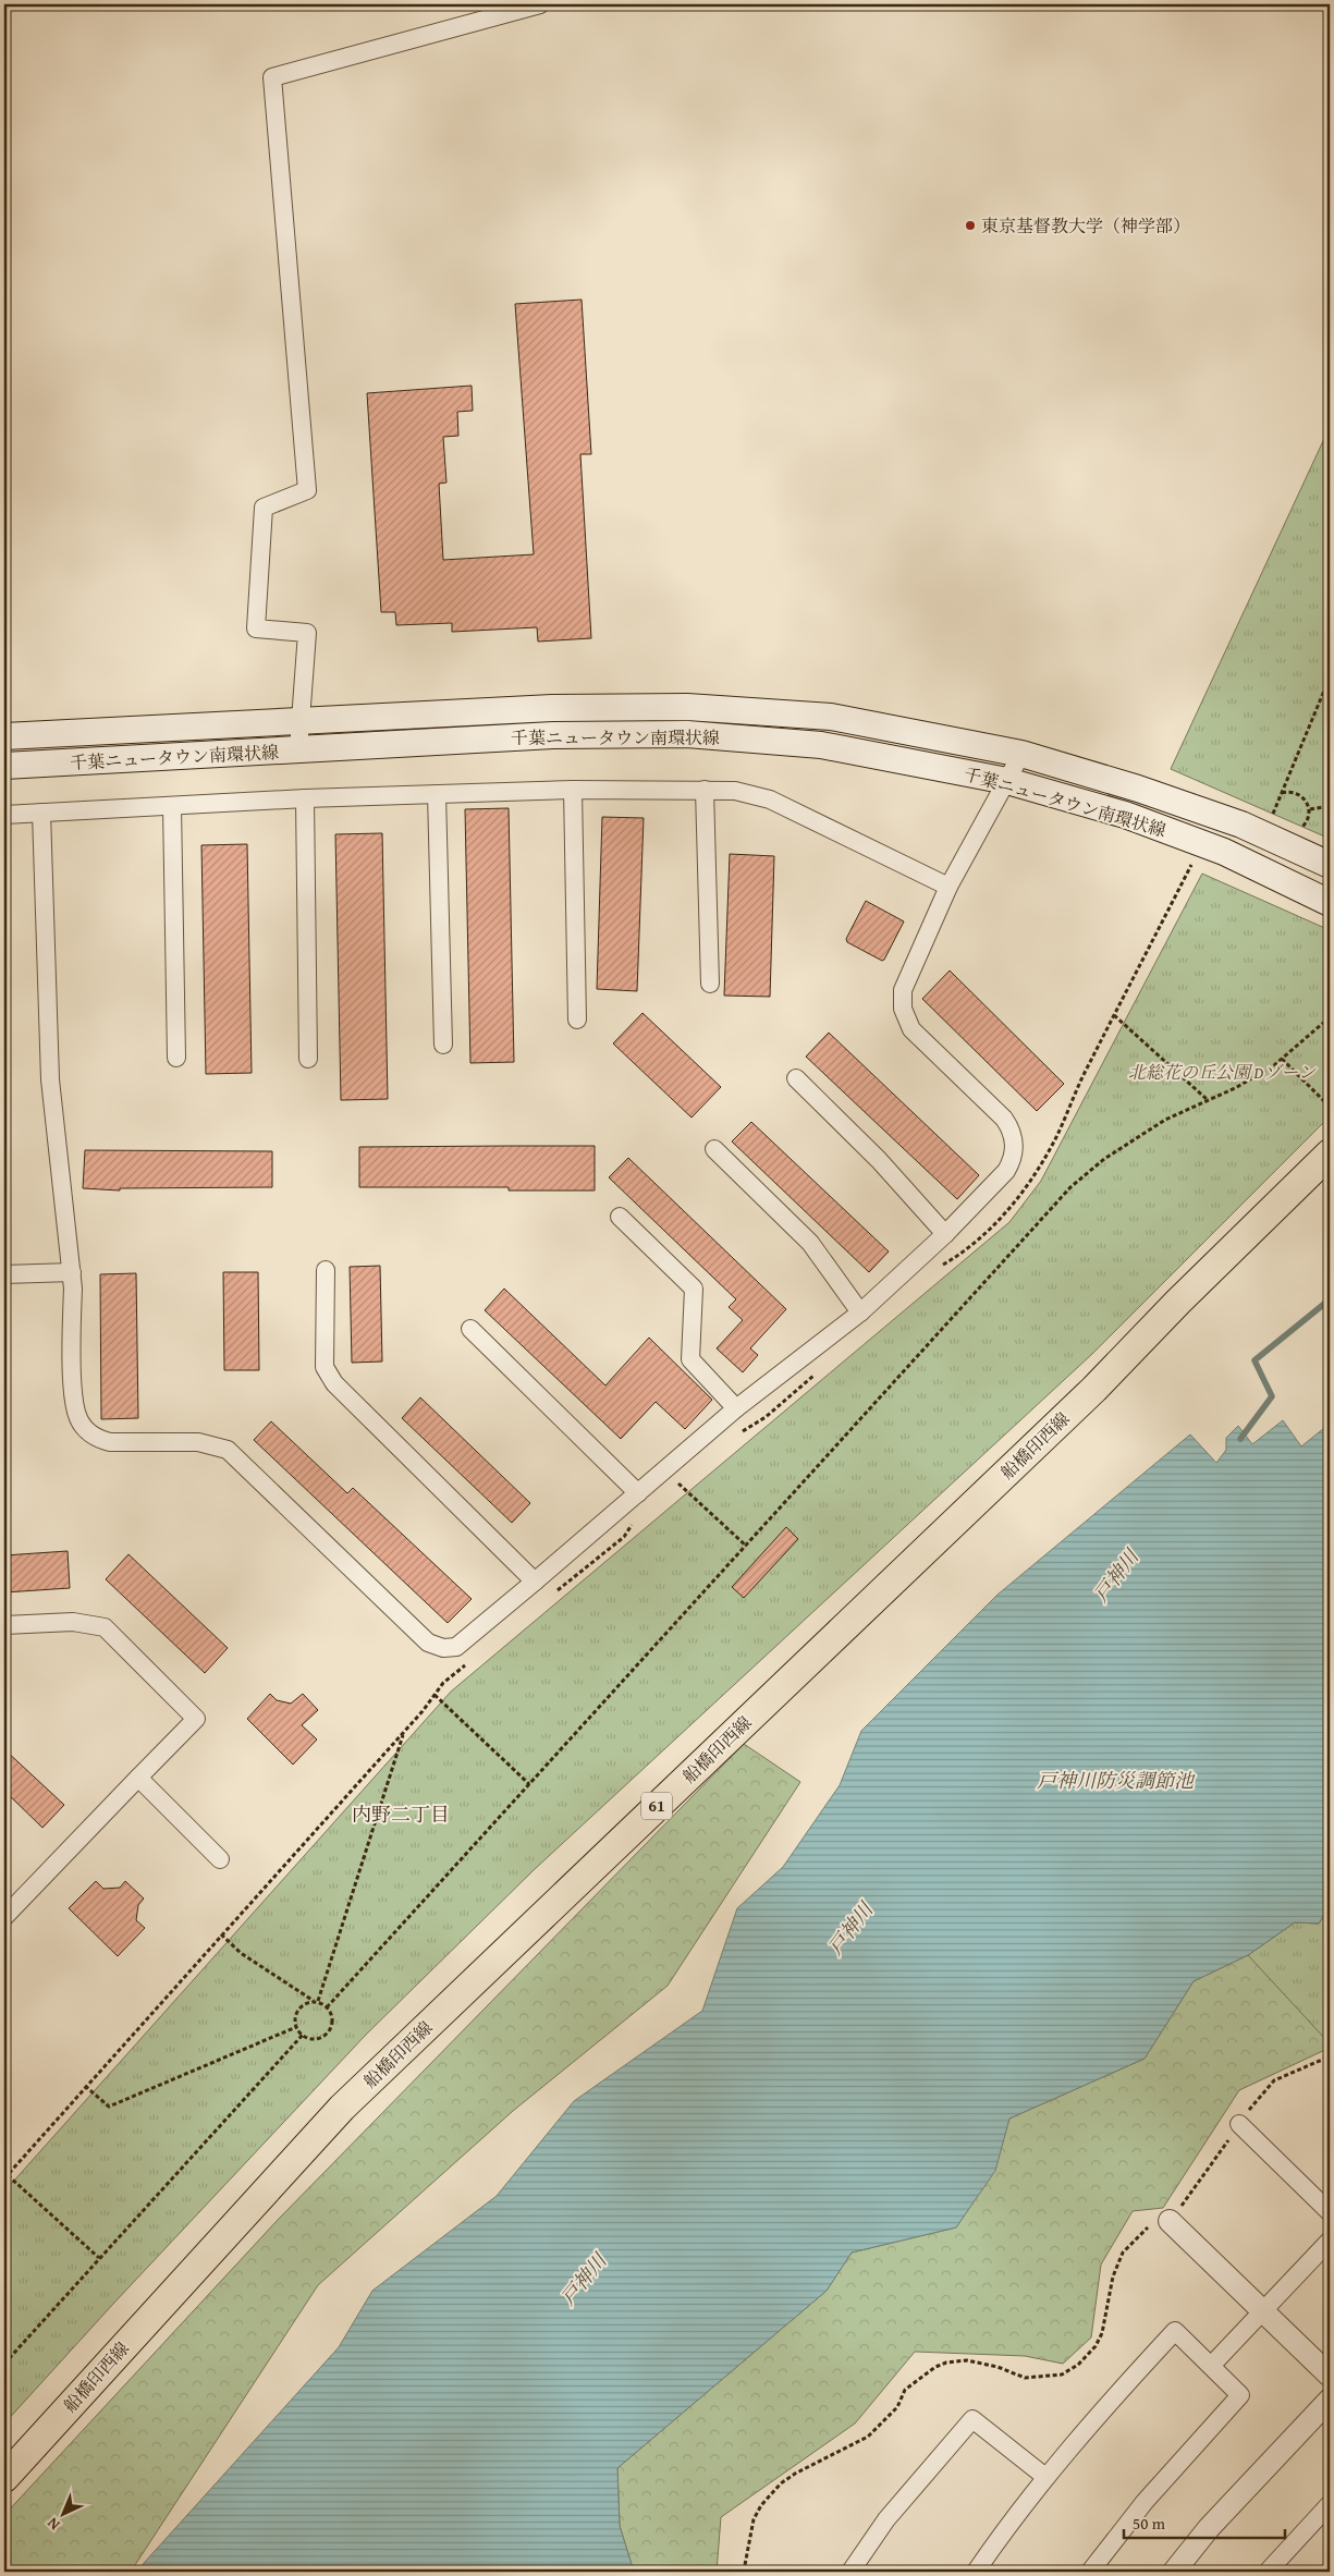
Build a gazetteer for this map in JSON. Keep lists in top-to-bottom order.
{
  "streets": {
    "main road": ["千葉ニュータウン南環状線", "船橋印西線", "61"]
  },
  "districts": ["内野二丁目"],
  "water": ["戸神川", "戸神川防災調節池"],
  "parks": ["北総花の丘公園 Dゾーン"],
  "places": ["東京基督教大学（神学部）"],
  "scale_bar": "50 m",
  "north": "bottom left"
}
